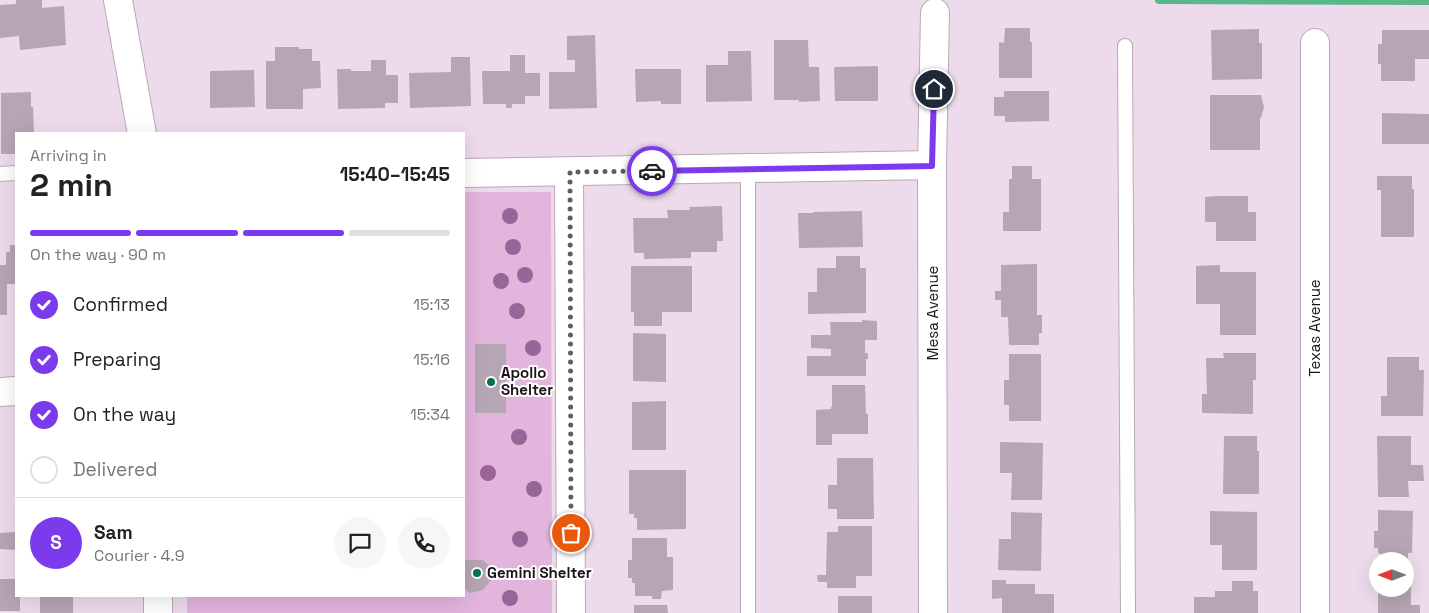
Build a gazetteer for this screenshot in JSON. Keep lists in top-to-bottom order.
{
  "streets": {
    "street": ["Mesa Avenue", "Texas Avenue"]
  },
  "places": ["Apollo Shelter", "Gemini Shelter"],
  "north": "left",
  "page": {
    "heading": ["2 min", "Arriving in", "15:40–15:45"],
    "panel": ["Sam", "Courier · 4.9"],
    "bar": "On the way · 90 m",
    "list": [
      ["Confirmed", "15:13"],
      ["Preparing", "15:16"],
      ["On the way", "15:34"],
      "Delivered"
    ],
    "round": "S"
  }
}
